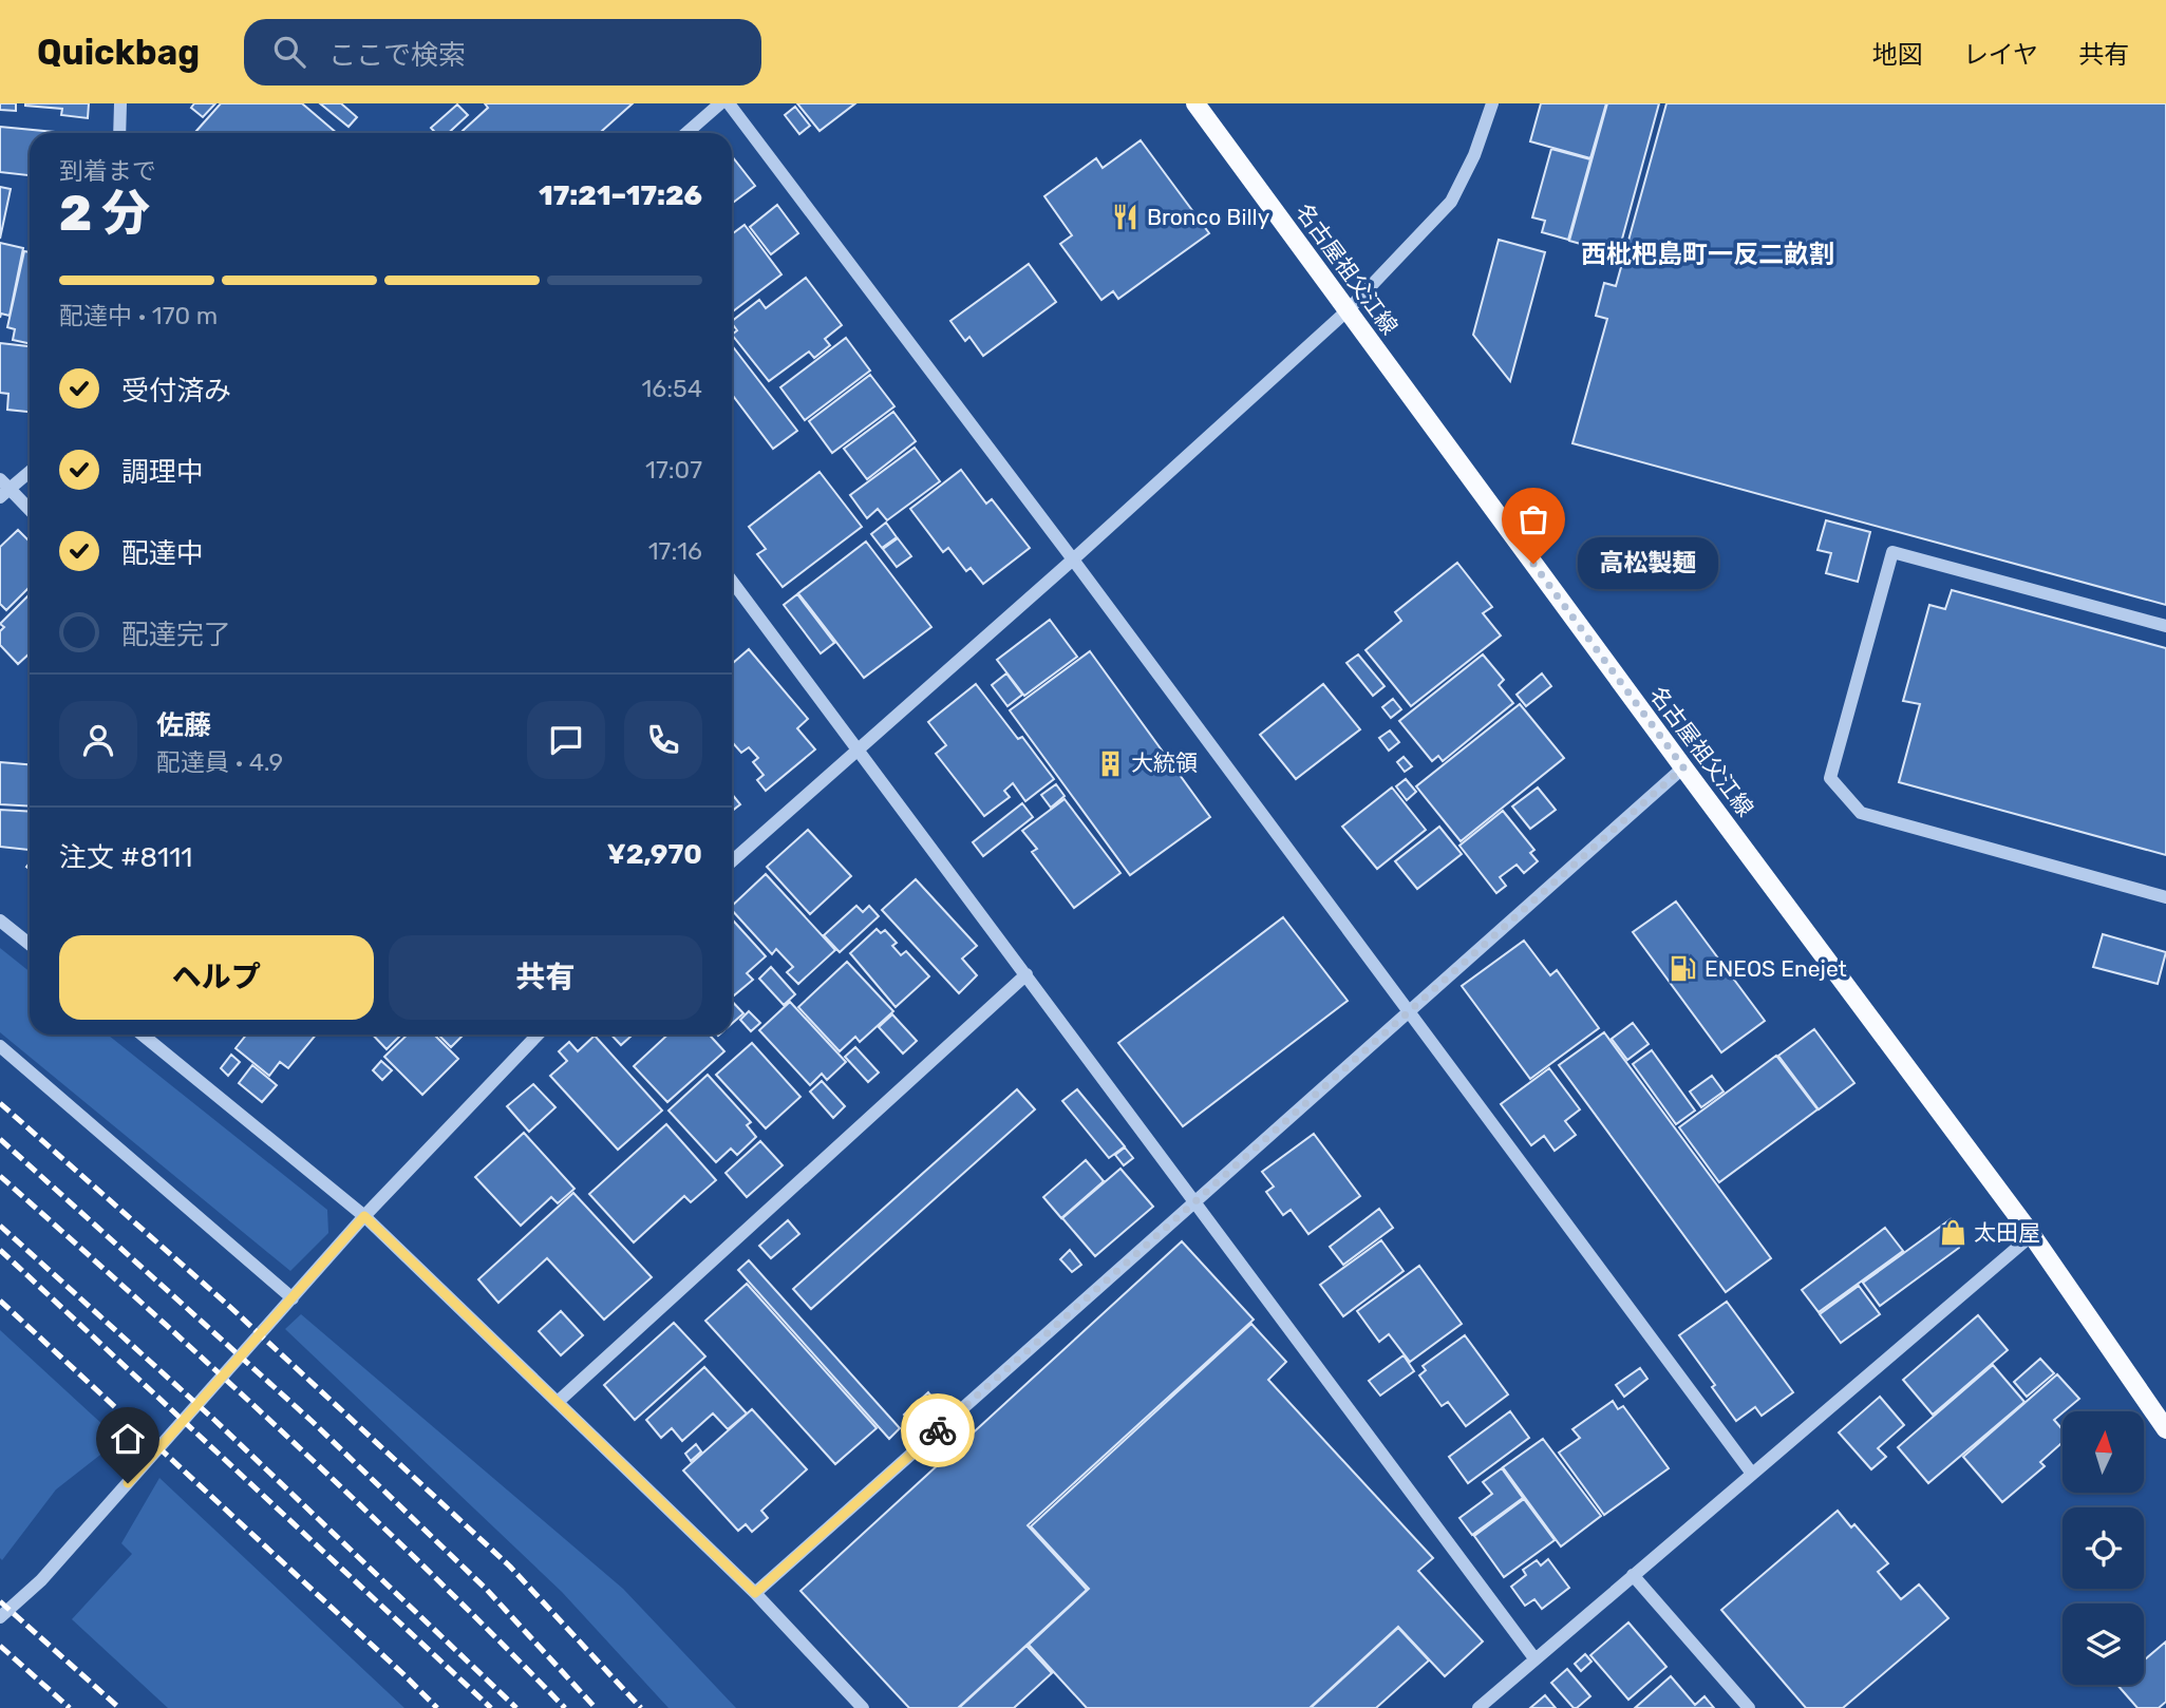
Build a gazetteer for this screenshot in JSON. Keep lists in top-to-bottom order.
{
  "streets": {
    "main road": ["名古屋祖父江線"]
  },
  "districts": ["西枇杷島町一反二畝割"],
  "places": {
    "restaurant": ["Bronco Billy"],
    "other": ["高松製麺"],
    "building": ["大統領"],
    "fuel station": ["ENEOS Enejet"],
    "shop": ["太田屋"]
  },
  "north": "top",
  "page": {
    "header": "Quickbag",
    "search": "ここで検索",
    "nav": ["地図", "レイヤ", "共有"],
    "heading": ["2 分", "到着まで", "17:21–17:26"],
    "panel": [
      "佐藤",
      "配達員 · 4.9",
      "注文 #8111",
      "¥2,970"
    ],
    "bar": "配達中 · 170 m",
    "list": [
      ["受付済み", "16:54"],
      ["調理中", "17:07"],
      ["配達中", "17:16"],
      "配達完了"
    ],
    "bubble": "高松製麺",
    "buttons": ["ヘルプ", "共有"]
  }
}
